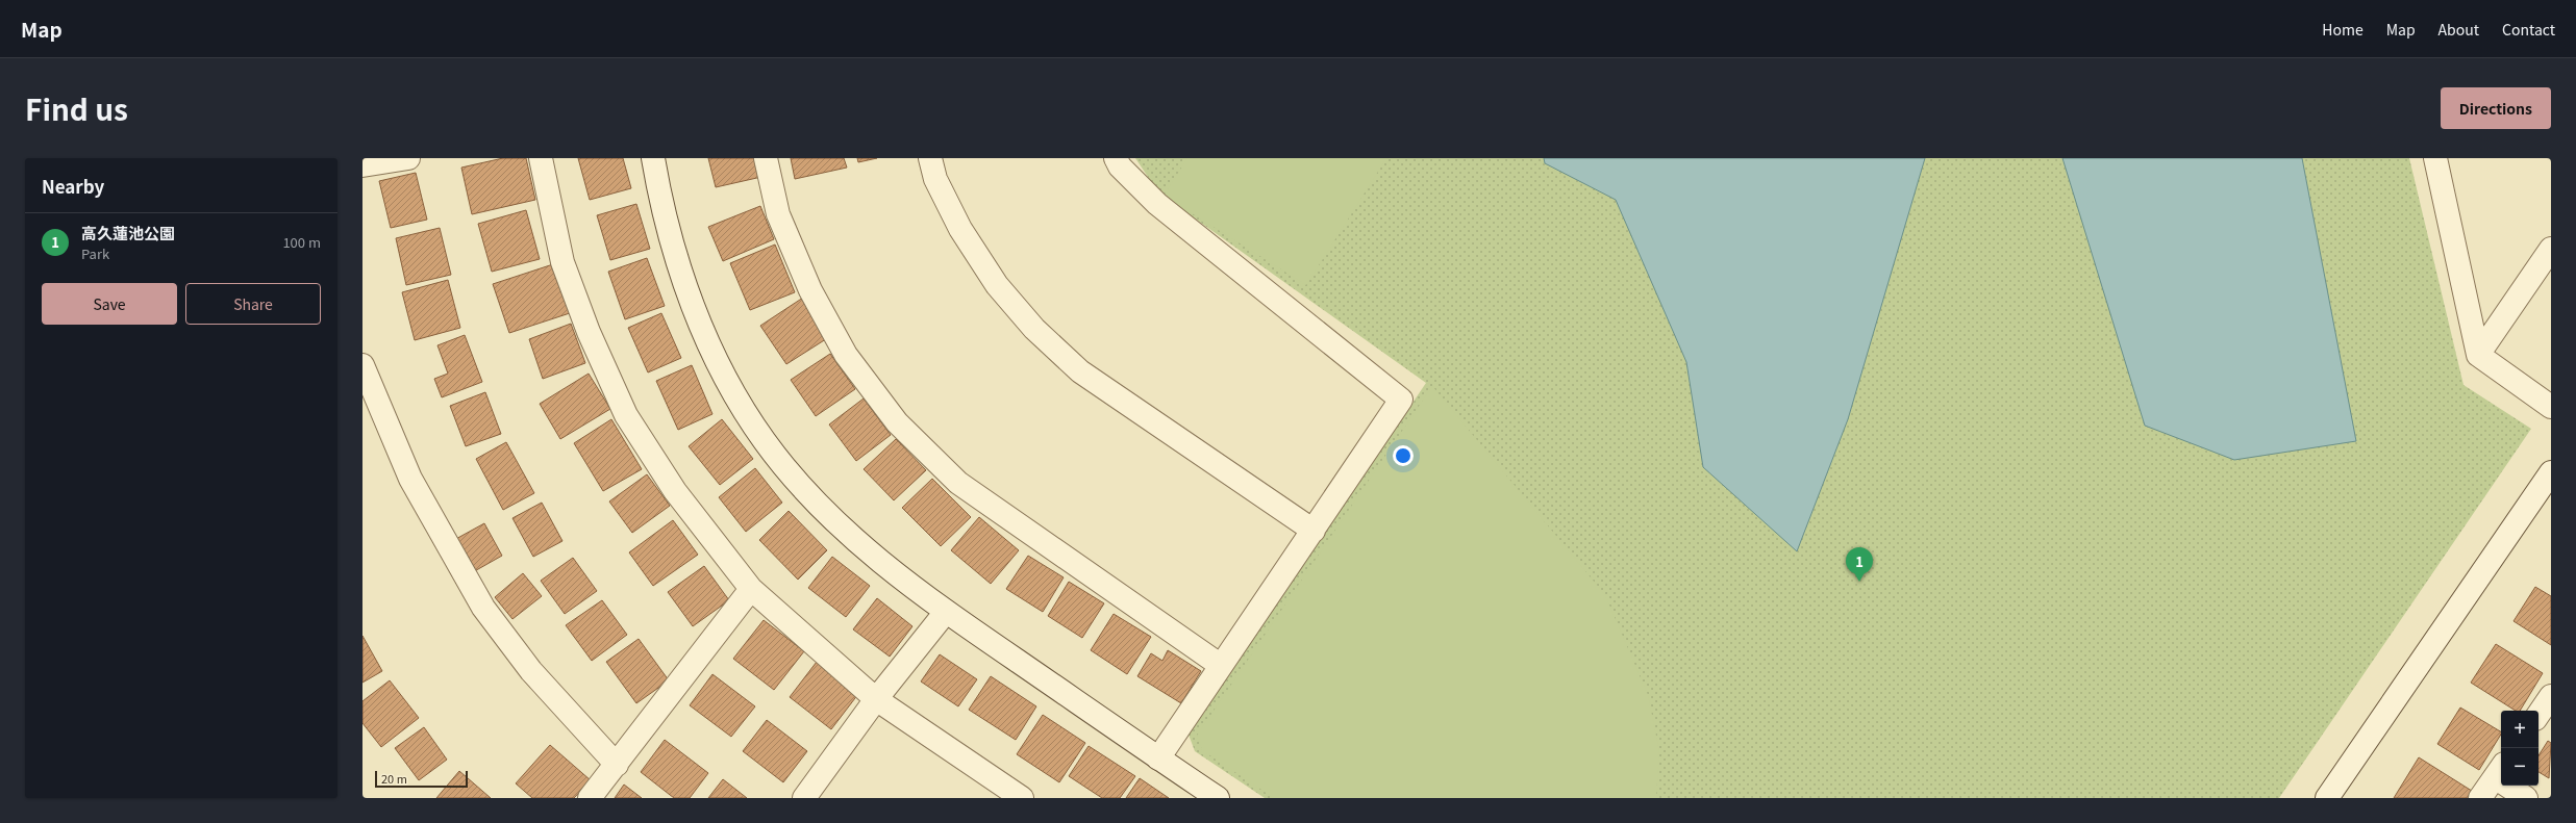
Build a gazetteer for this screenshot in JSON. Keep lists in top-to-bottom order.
{
  "scale_bar": "20 m",
  "page": {
    "header": "Map",
    "nav": [
      "Home",
      "Map",
      "About",
      "Contact"
    ],
    "title": "Find us",
    "buttons": [
      "Directions",
      ["Save", "Share"]
    ],
    "heading": "Nearby",
    "list": [
      {
        "mark": "1",
        "name": "高久蓮池公園",
        "note": "Park",
        "value": "100 m"
      }
    ],
    "pins": "1",
    "map_buttons": ["+", "−"],
    "scale": "20 m"
  }
}
